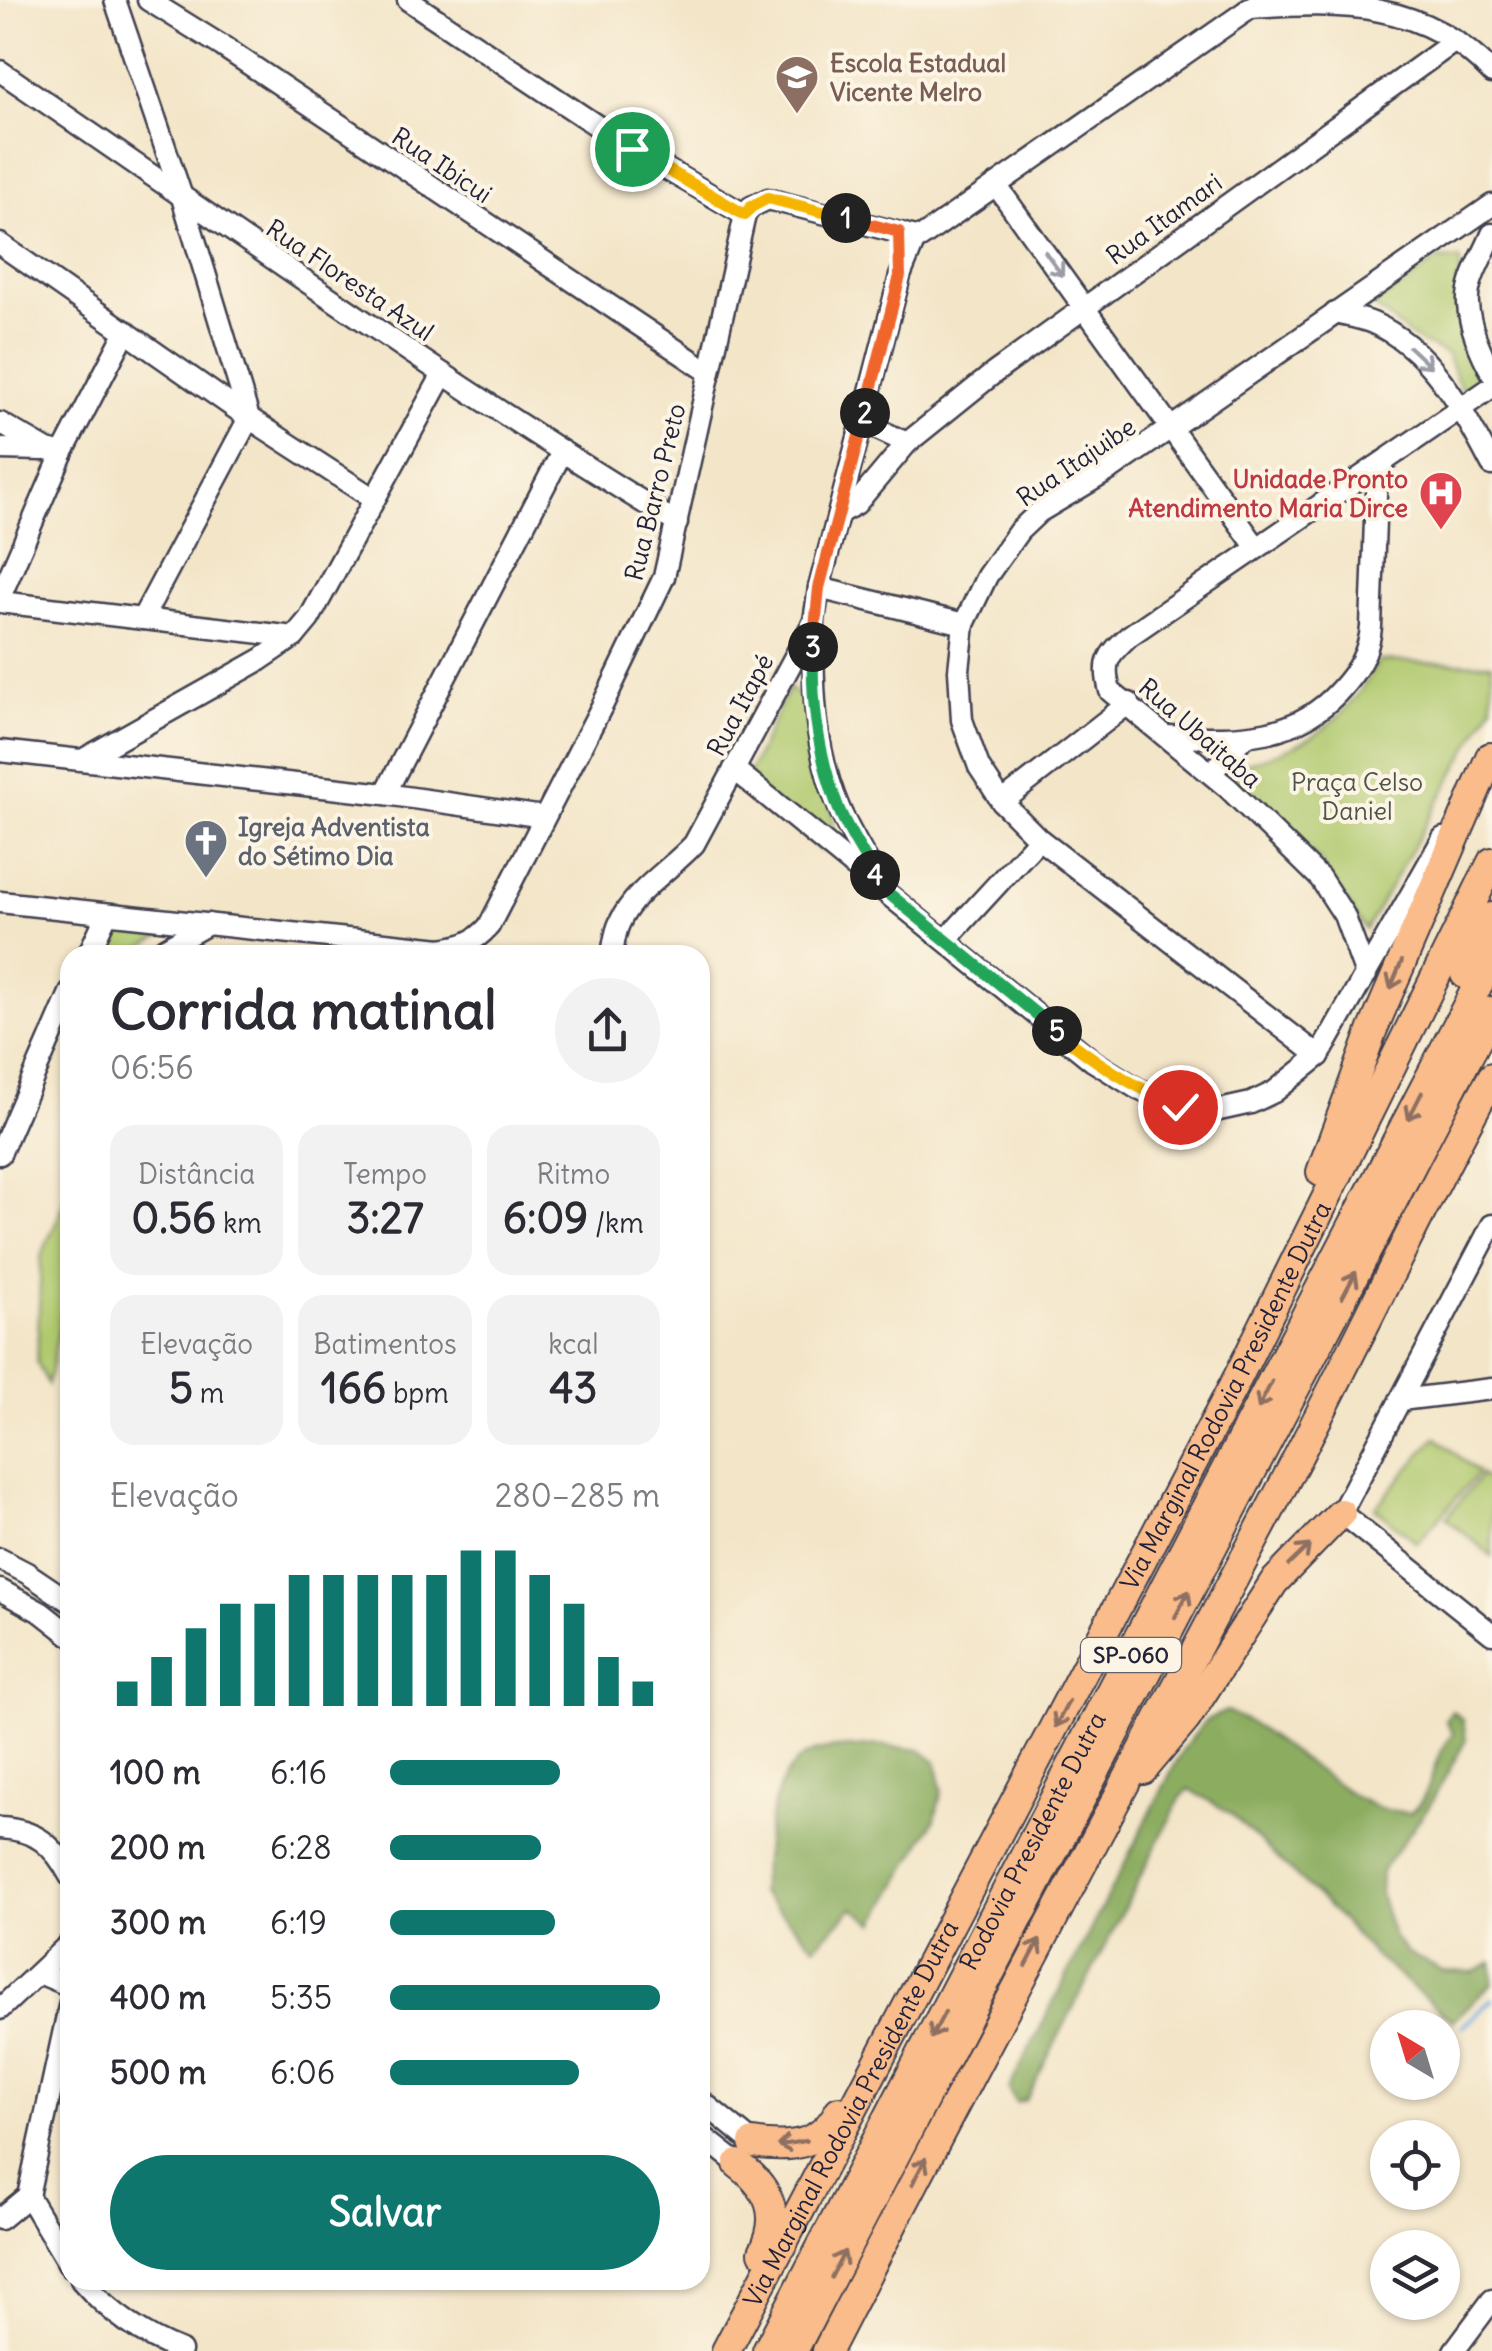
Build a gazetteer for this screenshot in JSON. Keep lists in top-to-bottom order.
{
  "streets": {
    "highway": ["Via Marginal Rodovia Presidente Dutra", "SP-060", "Rodovia Presidente Dutra"],
    "street": [
      "Rua Ibicui",
      "Rua Itamari",
      "Rua Floresta Azul",
      "Rua Itajuibe",
      "Rua Barro Preto",
      "Rua Itapé",
      "Rua Ubaitaba"
    ]
  },
  "crossings": [
    ["Rua Ibicui", "Rua Barro Preto"],
    ["Rua Itamari", "Rua Itapé"],
    ["Rua Floresta Azul", "Rua Barro Preto"]
  ],
  "parks": ["Praça Celso Daniel"],
  "places": {
    "school or university": ["Escola Estadual Vicente Melro"],
    "hospital": ["Unidade Pronto Atendimento Maria Dirce"],
    "church": ["Igreja Adventista do Sétimo Dia"]
  },
  "north": "top left",
  "page": {
    "pins": [
      "1",
      "2",
      "3",
      "4",
      "5"
    ],
    "heading": ["Corrida matinal", "06:56"],
    "stats": [
      ["Distância", "0.56 km"],
      ["Tempo", "3:27"],
      ["Ritmo", "6:09 /km"],
      ["Elevação", "5 m"],
      ["Batimentos", "166 bpm"],
      ["kcal", "43"]
    ],
    "chart": ["Elevação", "280–285 m"],
    "list": [
      {
        "name": "100 m",
        "note": "6:16"
      },
      {
        "name": "200 m",
        "note": "6:28"
      },
      {
        "name": "300 m",
        "note": "6:19"
      },
      {
        "name": "400 m",
        "note": "5:35"
      },
      {
        "name": "500 m",
        "note": "6:06"
      }
    ],
    "buttons": "Salvar"
  }
}
